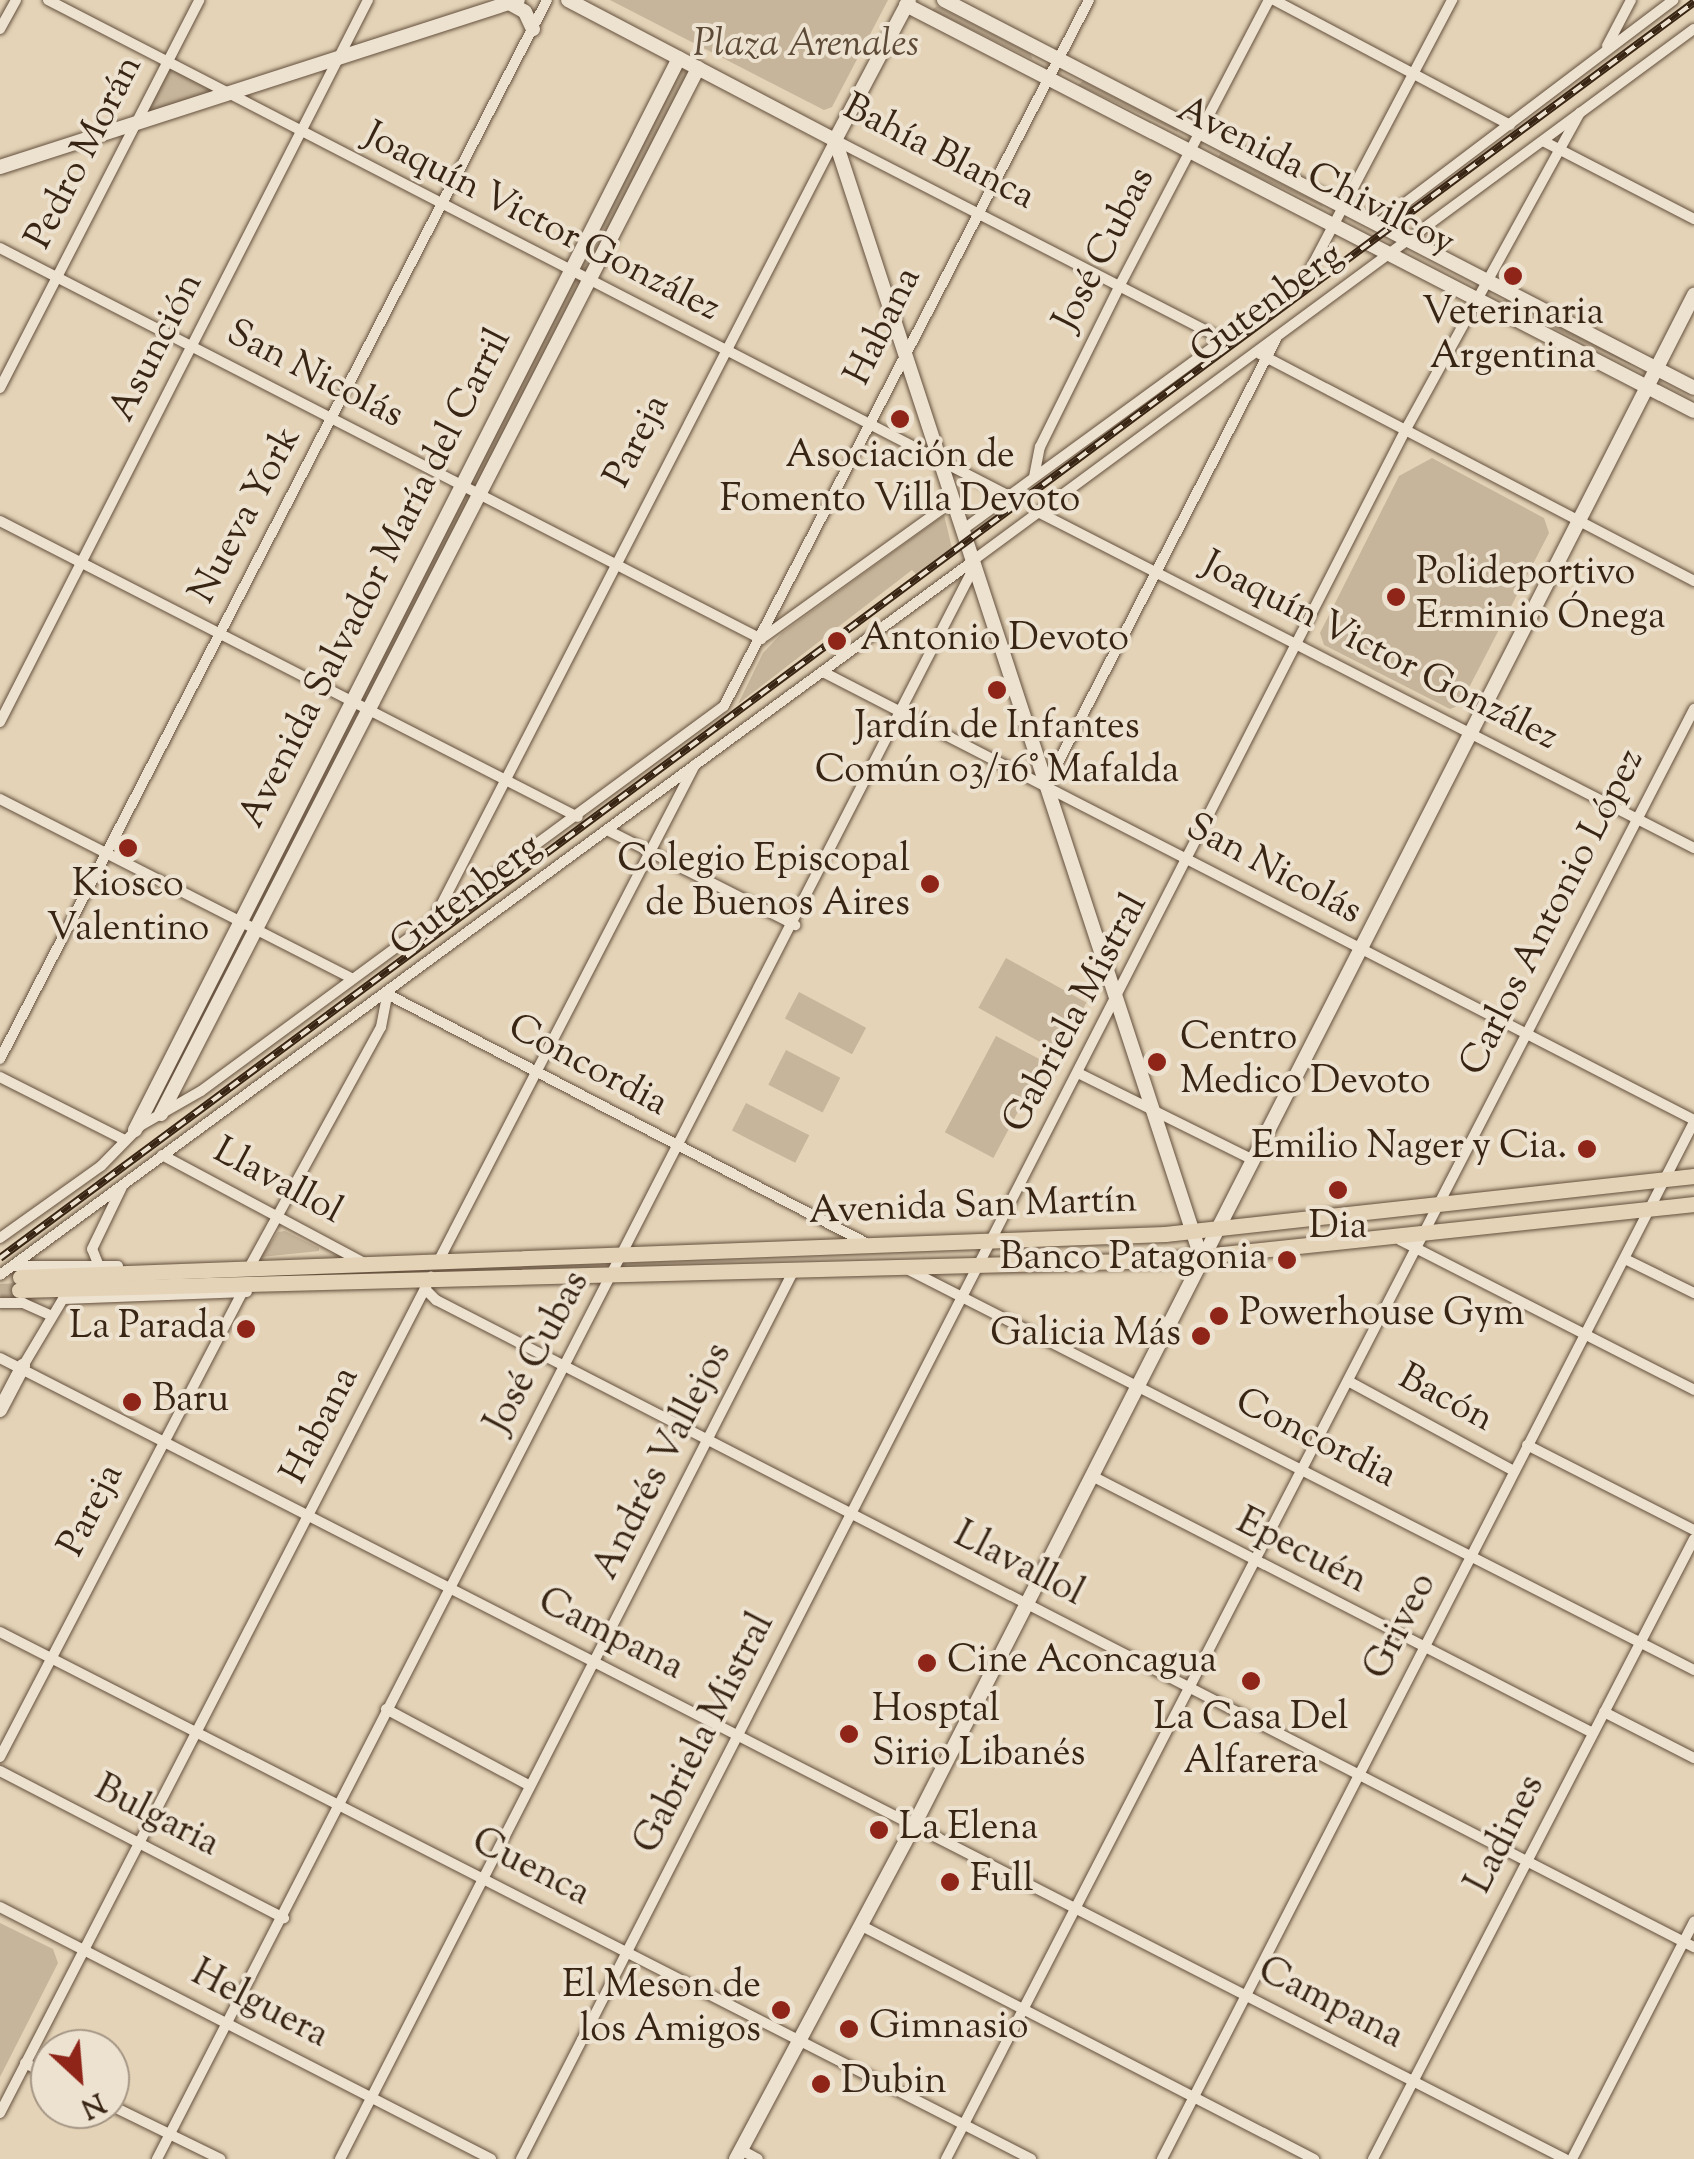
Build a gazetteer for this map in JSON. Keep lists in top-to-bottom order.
{
  "streets": {
    "main road": ["Avenida San Martín"],
    "street": [
      "Pedro Morán",
      "Bahía Blanca",
      "Avenida Chivilcoy",
      "Joaquín Victor González",
      "José Cubas",
      "Gutenberg",
      "Habana",
      "Asunción",
      "San Nicolás",
      "Pareja",
      "Nueva York",
      "Avenida Salvador María del Carril",
      "Carlos Antonio López",
      "Gabriela Mistral",
      "Concordia",
      "Llavallol",
      "Bacón",
      "Andrés Vallejos",
      "Epecuén",
      "Griveo",
      "Campana",
      "Bulgaria",
      "Ladines",
      "Cuenca",
      "Helguera"
    ]
  },
  "crossings": [
    ["Pedro Morán", "Joaquín Victor González"],
    ["Pedro Morán", "San Nicolás"],
    ["Bahía Blanca", "José Cubas"],
    ["Bahía Blanca", "Gutenberg"],
    ["Bahía Blanca", "Habana"],
    ["Bahía Blanca", "Pareja"],
    ["Bahía Blanca", "Avenida Salvador María del Carril"],
    ["Avenida Chivilcoy", "José Cubas"],
    ["Avenida Chivilcoy", "Gutenberg"],
    ["Avenida Chivilcoy", "Habana"],
    ["Avenida Chivilcoy", "Pareja"],
    ["Avenida Chivilcoy", "Gabriela Mistral"],
    ["Joaquín Victor González", "Gutenberg"],
    ["Joaquín Victor González", "Habana"],
    ["Joaquín Victor González", "Asunción"],
    ["Joaquín Victor González", "Pareja"],
    ["Joaquín Victor González", "Nueva York"],
    ["Joaquín Victor González", "Avenida Salvador María del Carril"],
    ["Joaquín Victor González", "Carlos Antonio López"],
    ["Joaquín Victor González", "Gabriela Mistral"],
    ["José Cubas", "Gutenberg"],
    ["José Cubas", "San Nicolás"],
    ["José Cubas", "Concordia"],
    ["José Cubas", "Llavallol"],
    ["José Cubas", "Avenida San Martín"],
    ["José Cubas", "Campana"],
    ["José Cubas", "Bulgaria"],
    ["José Cubas", "Cuenca"],
    ["José Cubas", "Helguera"],
    ["Gutenberg", "Habana"],
    ["Gutenberg", "San Nicolás"],
    ["Gutenberg", "Pareja"],
    ["Gutenberg", "Avenida Salvador María del Carril"],
    ["Gutenberg", "Gabriela Mistral"],
    ["Gutenberg", "Concordia"],
    ["Gutenberg", "Llavallol"],
    ["Gutenberg", "Avenida San Martín"],
    ["Habana", "San Nicolás"],
    ["Habana", "Concordia"],
    ["Habana", "Llavallol"],
    ["Habana", "Avenida San Martín"],
    ["Habana", "Campana"],
    ["Habana", "Bulgaria"],
    ["Habana", "Cuenca"],
    ["Habana", "Helguera"],
    ["Asunción", "San Nicolás"],
    ["San Nicolás", "Pareja"],
    ["San Nicolás", "Nueva York"],
    ["San Nicolás", "Avenida Salvador María del Carril"],
    ["San Nicolás", "Carlos Antonio López"],
    ["San Nicolás", "Gabriela Mistral"],
    ["San Nicolás", "Griveo"],
    ["Pareja", "Avenida San Martín"],
    ["Pareja", "Campana"],
    ["Pareja", "Cuenca"],
    ["Carlos Antonio López", "Concordia"],
    ["Carlos Antonio López", "Llavallol"],
    ["Carlos Antonio López", "Avenida San Martín"],
    ["Carlos Antonio López", "Bacón"],
    ["Carlos Antonio López", "Epecuén"],
    ["Carlos Antonio López", "Campana"],
    ["Carlos Antonio López", "Cuenca"],
    ["Gabriela Mistral", "Concordia"],
    ["Gabriela Mistral", "Llavallol"],
    ["Gabriela Mistral", "Avenida San Martín"],
    ["Gabriela Mistral", "Campana"],
    ["Gabriela Mistral", "Cuenca"],
    ["Concordia", "Avenida San Martín"],
    ["Concordia", "Griveo"],
    ["Concordia", "Ladines"],
    ["Llavallol", "Avenida San Martín"],
    ["Llavallol", "Andrés Vallejos"],
    ["Llavallol", "Griveo"],
    ["Llavallol", "Ladines"],
    ["Avenida San Martín", "Andrés Vallejos"],
    ["Avenida San Martín", "Griveo"],
    ["Bacón", "Griveo"],
    ["Andrés Vallejos", "Campana"],
    ["Andrés Vallejos", "Cuenca"],
    ["Andrés Vallejos", "Helguera"],
    ["Epecuén", "Griveo"],
    ["Epecuén", "Ladines"],
    ["Griveo", "Campana"],
    ["Campana", "Ladines"]
  ],
  "parks": ["Plaza Arenales"],
  "places": [
    "Veterinaria Argentina",
    "Asociación de Fomento Villa Devoto",
    "Polideportivo Erminio Ónega",
    "Antonio Devoto",
    "Jardín de Infantes Común 03/16° Mafalda",
    "Kiosco Valentino",
    "Colegio Episcopal de Buenos Aires",
    "Centro Medico Devoto",
    "Emilio Nager y Cia.",
    "Dia",
    "Banco Patagonia",
    "Powerhouse Gym",
    "La Parada",
    "Galicia Más",
    "Baru",
    "Cine Aconcagua",
    "La Casa Del Alfarera",
    "Hosptal Sirio Libanés",
    "La Elena",
    "Full",
    "El Meson de los Amigos",
    "Gimnasio",
    "Dubin"
  ],
  "north": "bottom right"
}
